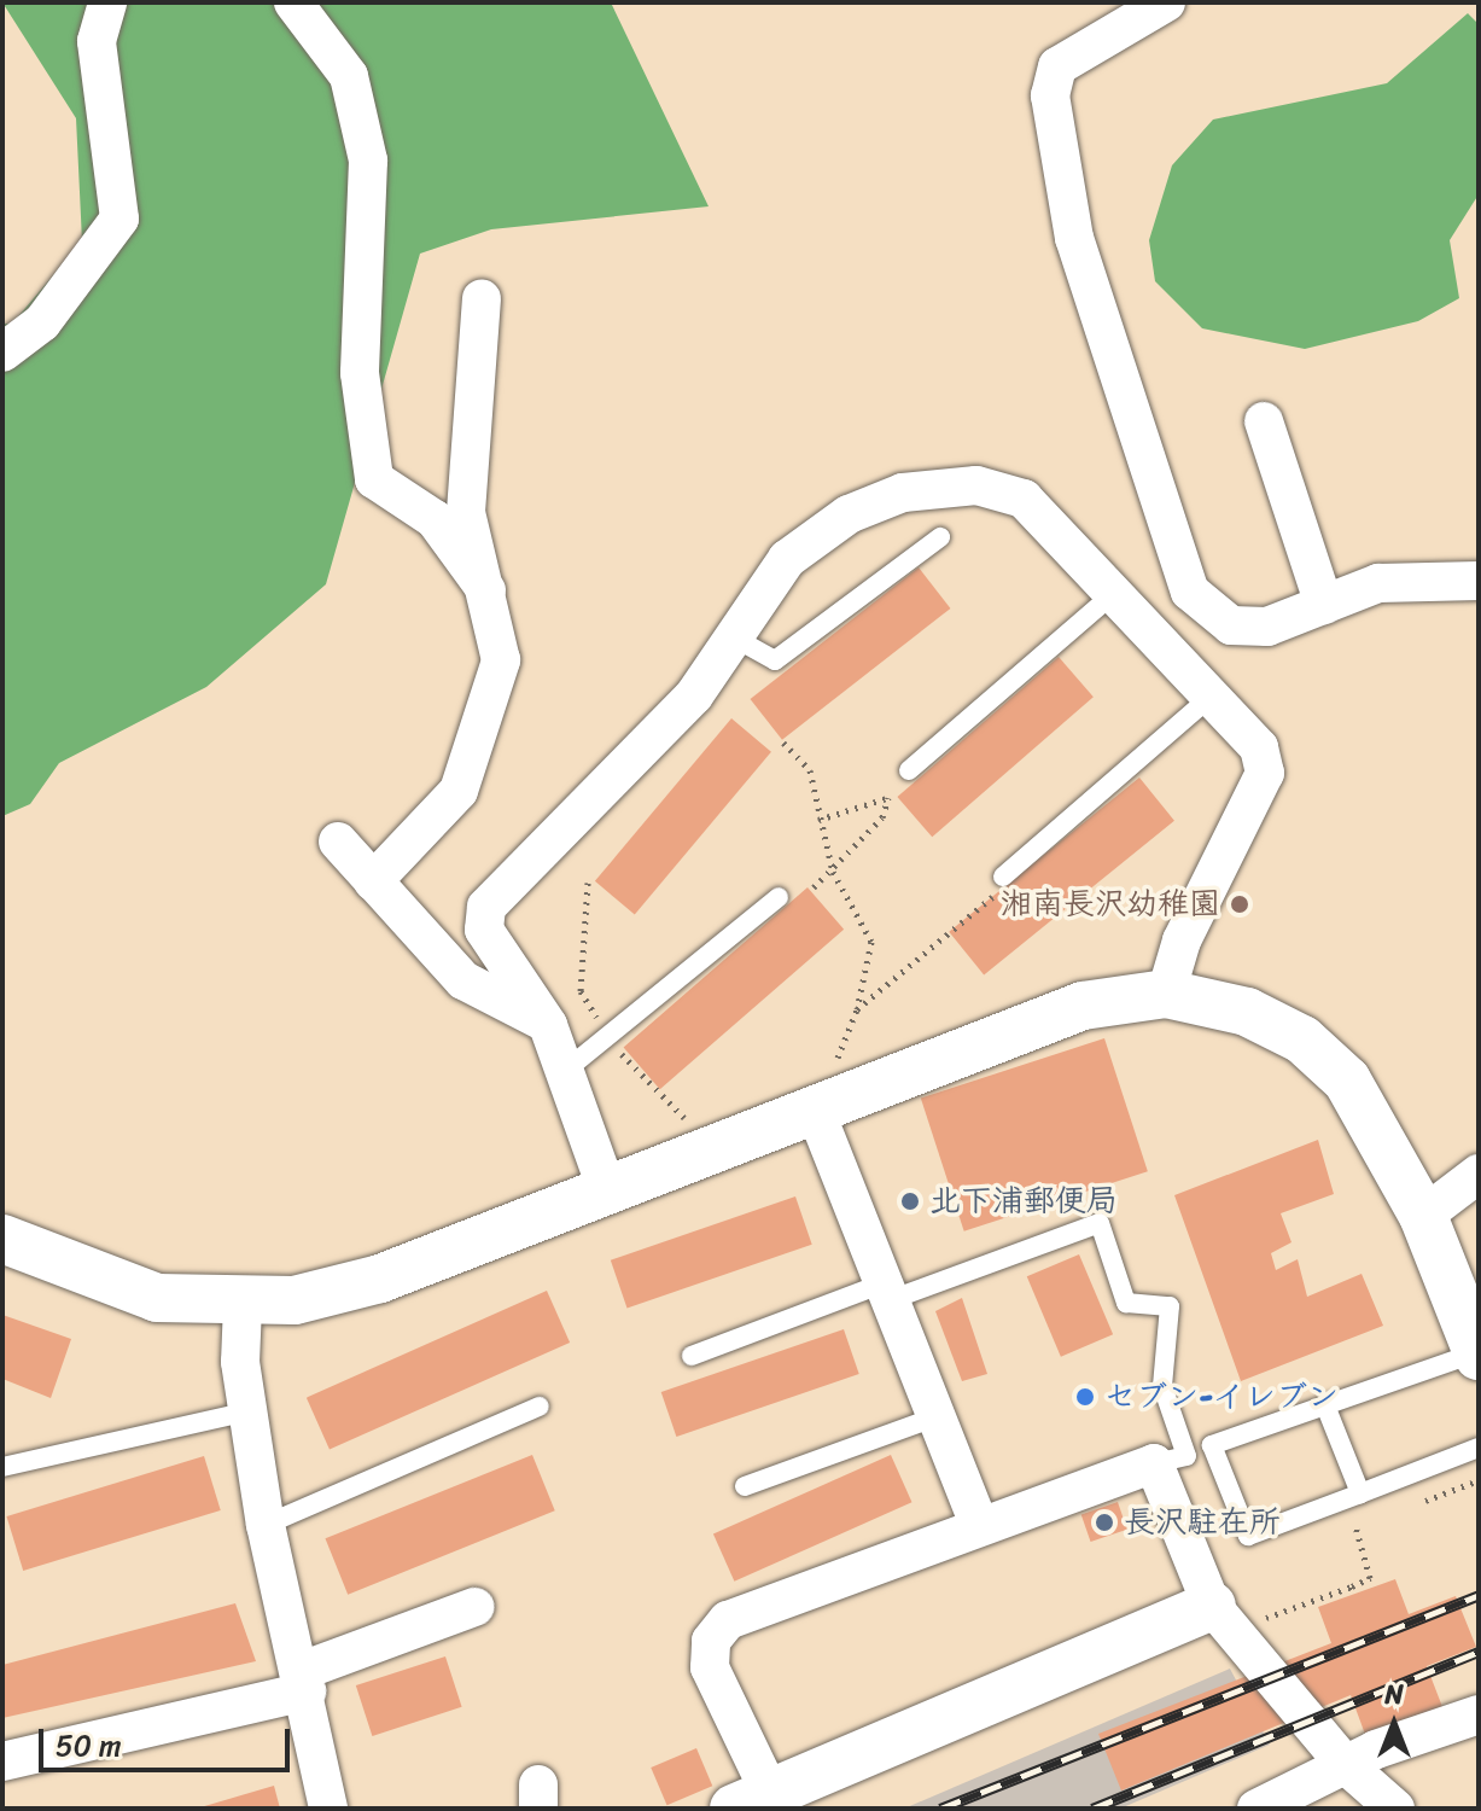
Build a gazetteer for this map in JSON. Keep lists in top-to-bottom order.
{
  "places": [
    "湘南長沢幼稚園",
    "北下浦郵便局",
    "セブン-イレブン",
    "長沢駐在所"
  ],
  "scale_bar": "50 m",
  "north": "top"
}
